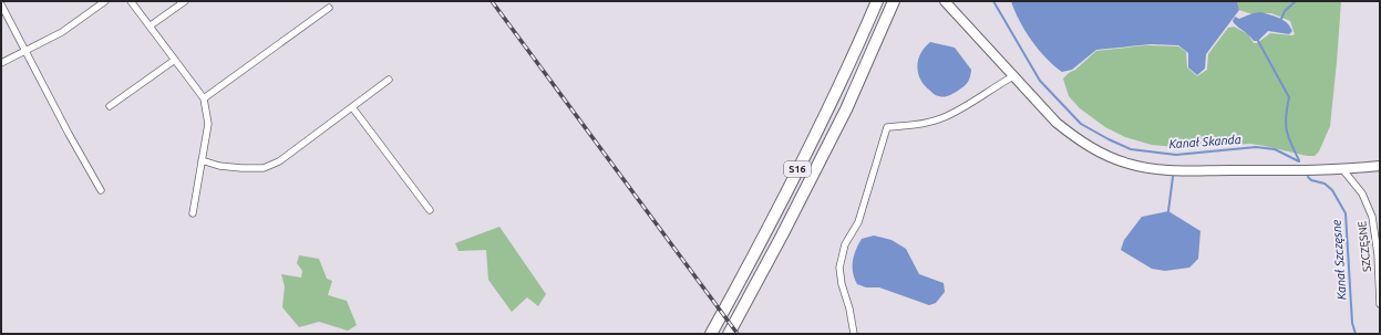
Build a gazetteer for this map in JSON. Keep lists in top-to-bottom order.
{
  "streets": {
    "highway": ["S16"],
    "street": ["SZCZĘSNE"]
  },
  "water": ["Kanał Skanda", "Kanał Szczęsne"]
}
